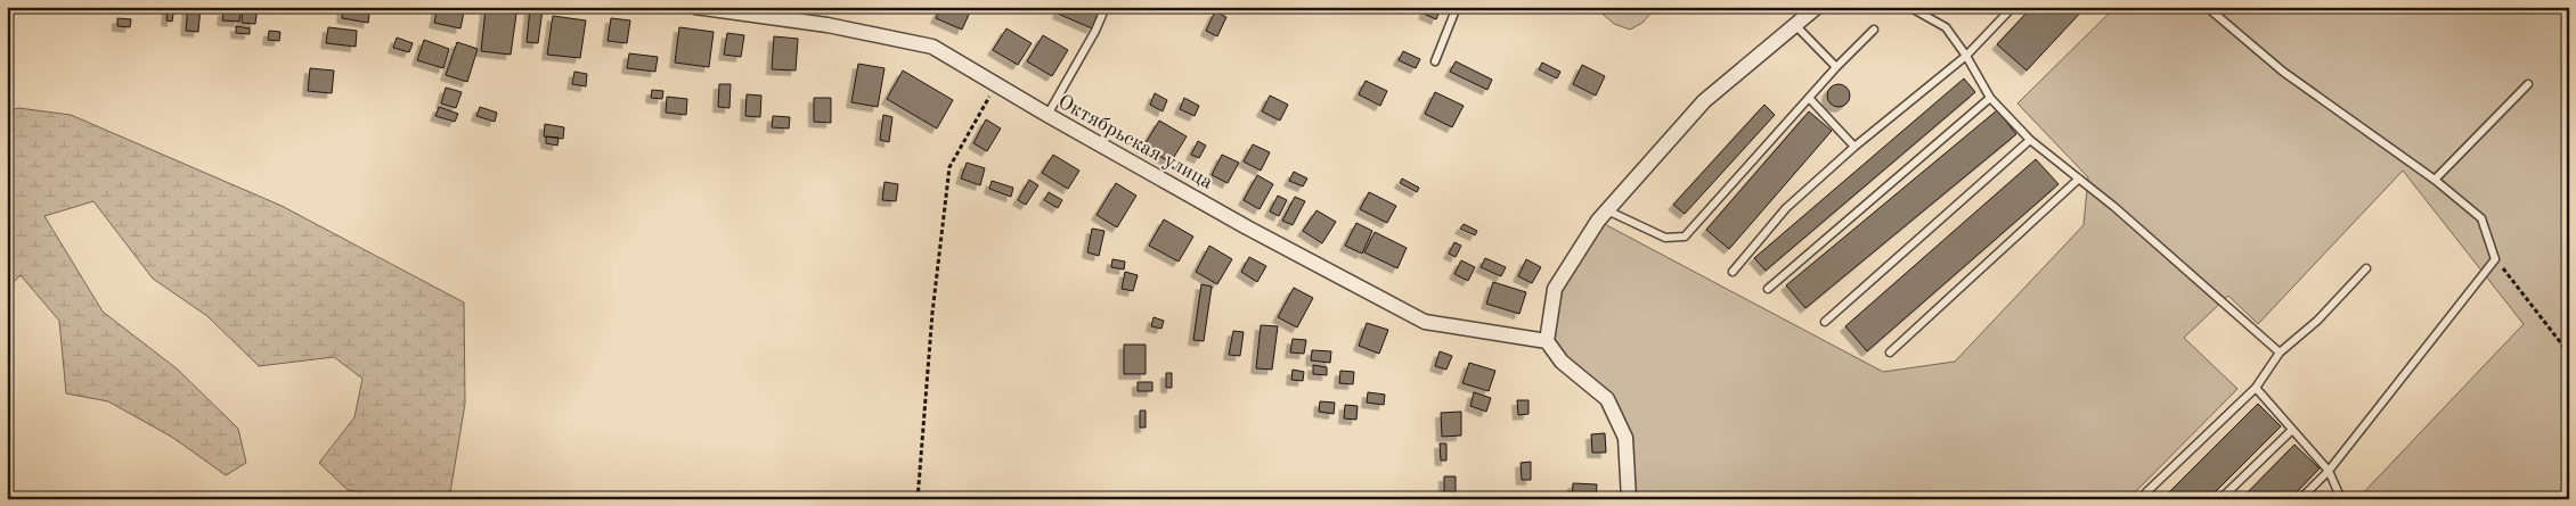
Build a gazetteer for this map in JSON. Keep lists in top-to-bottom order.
{
  "streets": {
    "street": ["Октябрьская улица"]
  }
}
